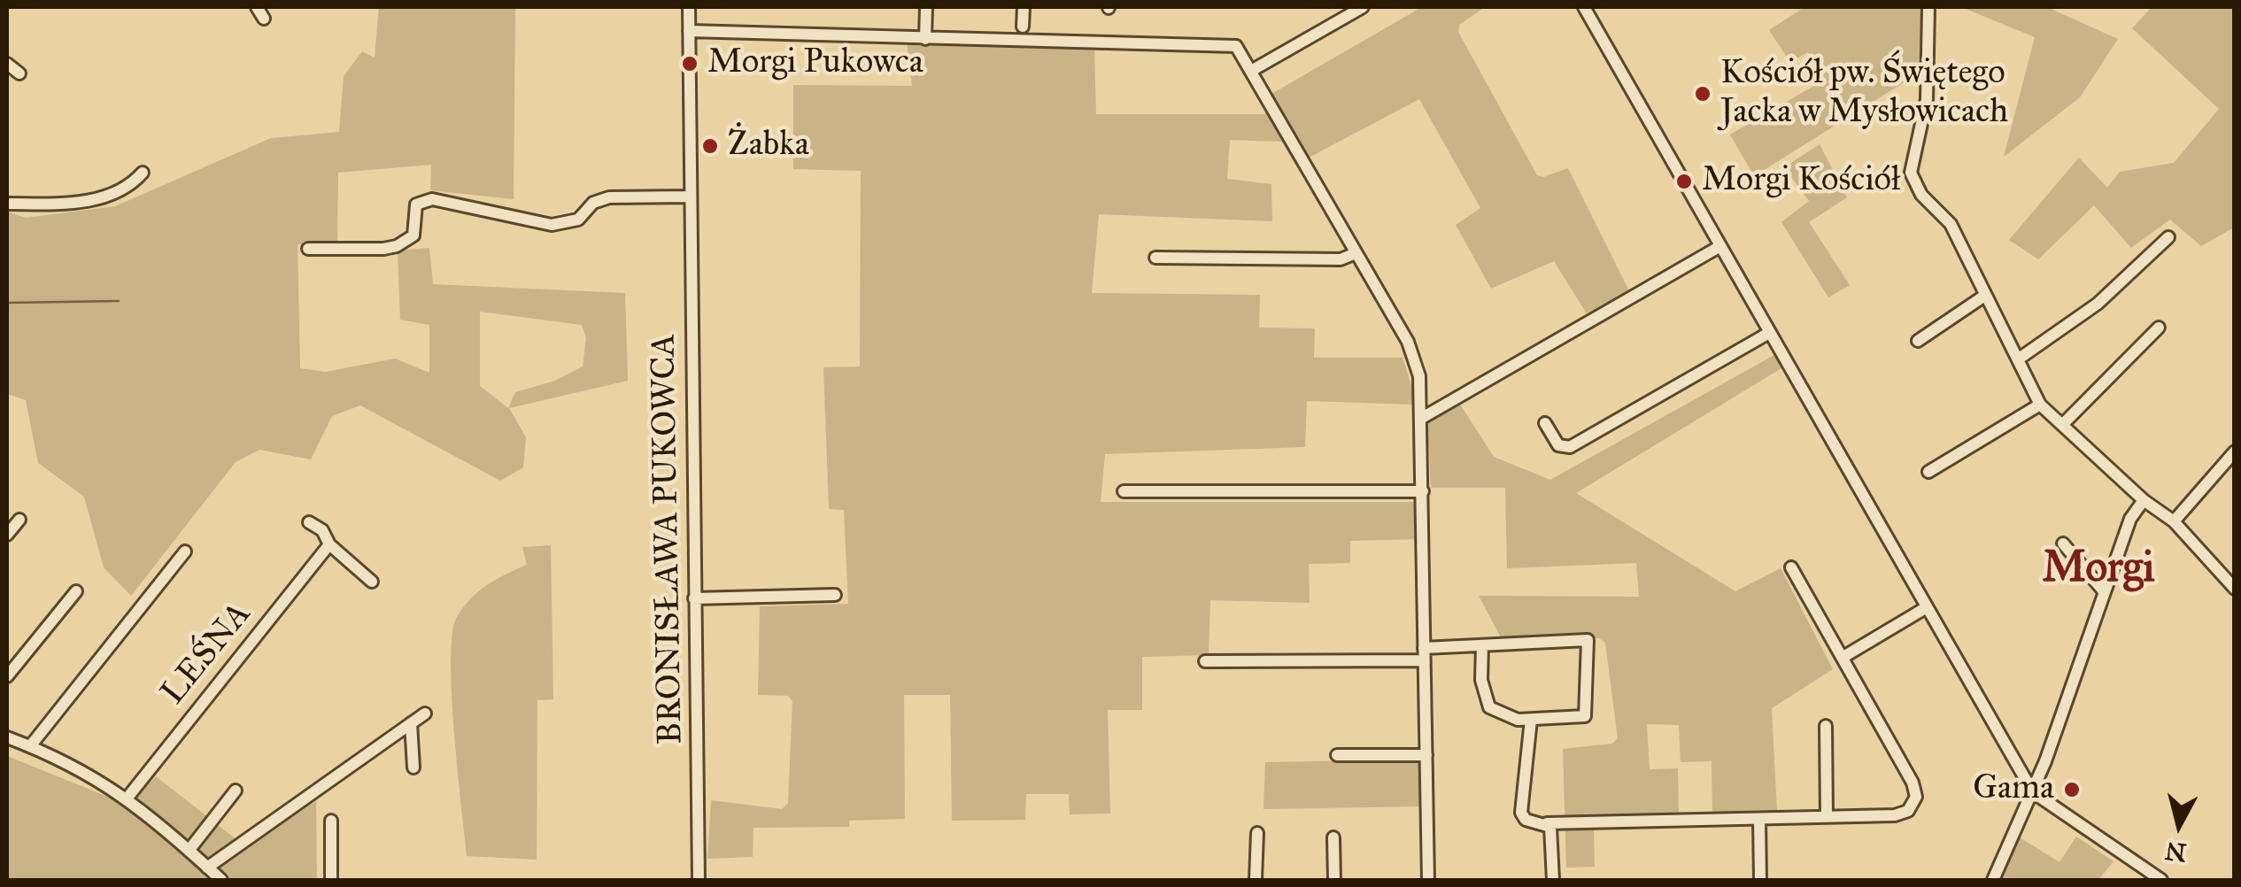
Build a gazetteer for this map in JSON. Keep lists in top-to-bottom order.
{
  "streets": {
    "street": ["BRONISŁAWA PUKOWCA", "LEŚNA"]
  },
  "districts": ["Morgi"],
  "places": [
    "Morgi Pukowca",
    "Kościół pw. Świętego Jacka w Mysłowicach",
    "Żabka",
    "Morgi Kościół",
    "Gama"
  ],
  "north": "bottom"
}
